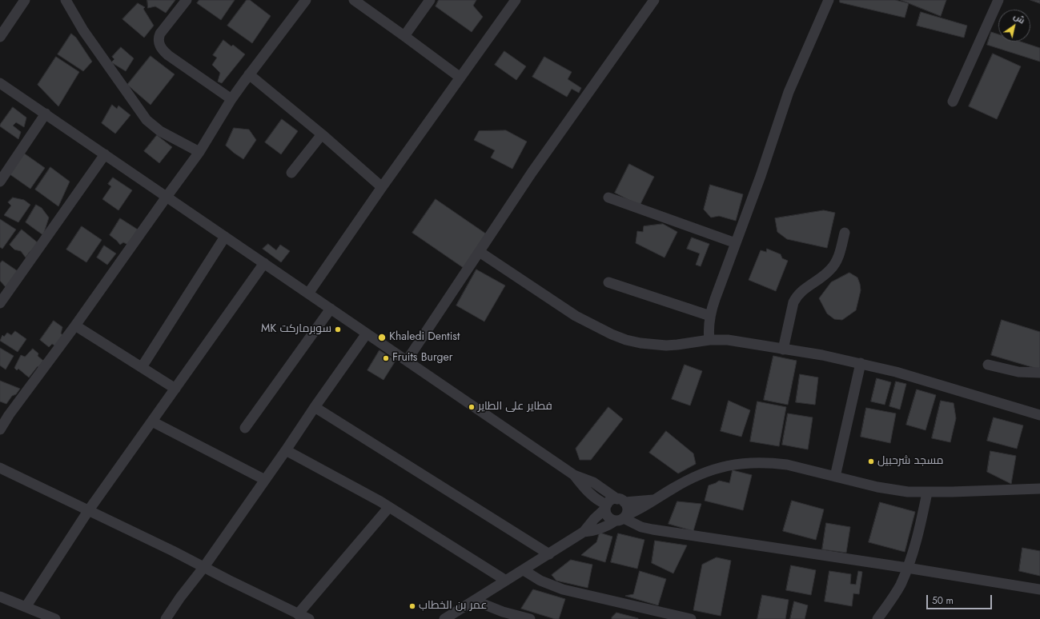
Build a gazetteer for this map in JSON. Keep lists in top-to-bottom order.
{
  "places": [
    "MK سوبرماركت",
    "Khaledi Dentist",
    "Fruits Burger",
    "فطاير على الطاير",
    "مسجد شرحبيل",
    "عمر بن الخطاب"
  ],
  "scale_bar": "50 m",
  "north": "top right"
}
